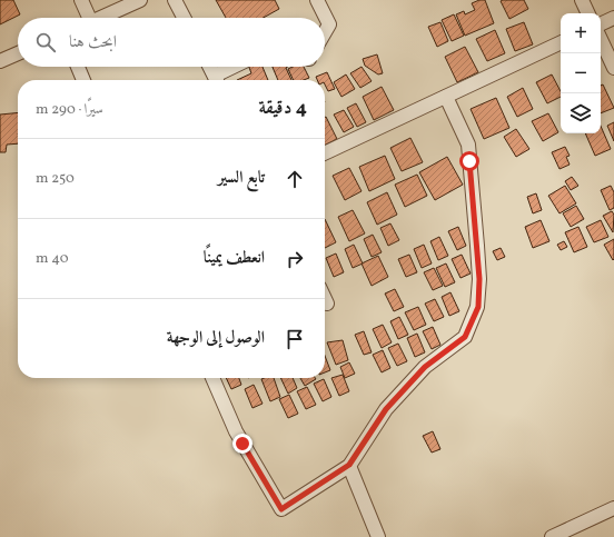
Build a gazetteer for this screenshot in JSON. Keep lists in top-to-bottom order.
{
  "page": {
    "map_buttons": ["+", "−"],
    "search": "ابحث هنا",
    "heading": ["4 دقيقة", "سيرًا · 290 m"],
    "list": [
      ["تابع السير", "250 m"],
      ["انعطف يمينًا", "40 m"],
      "الوصول إلى الوجهة"
    ]
  }
}
